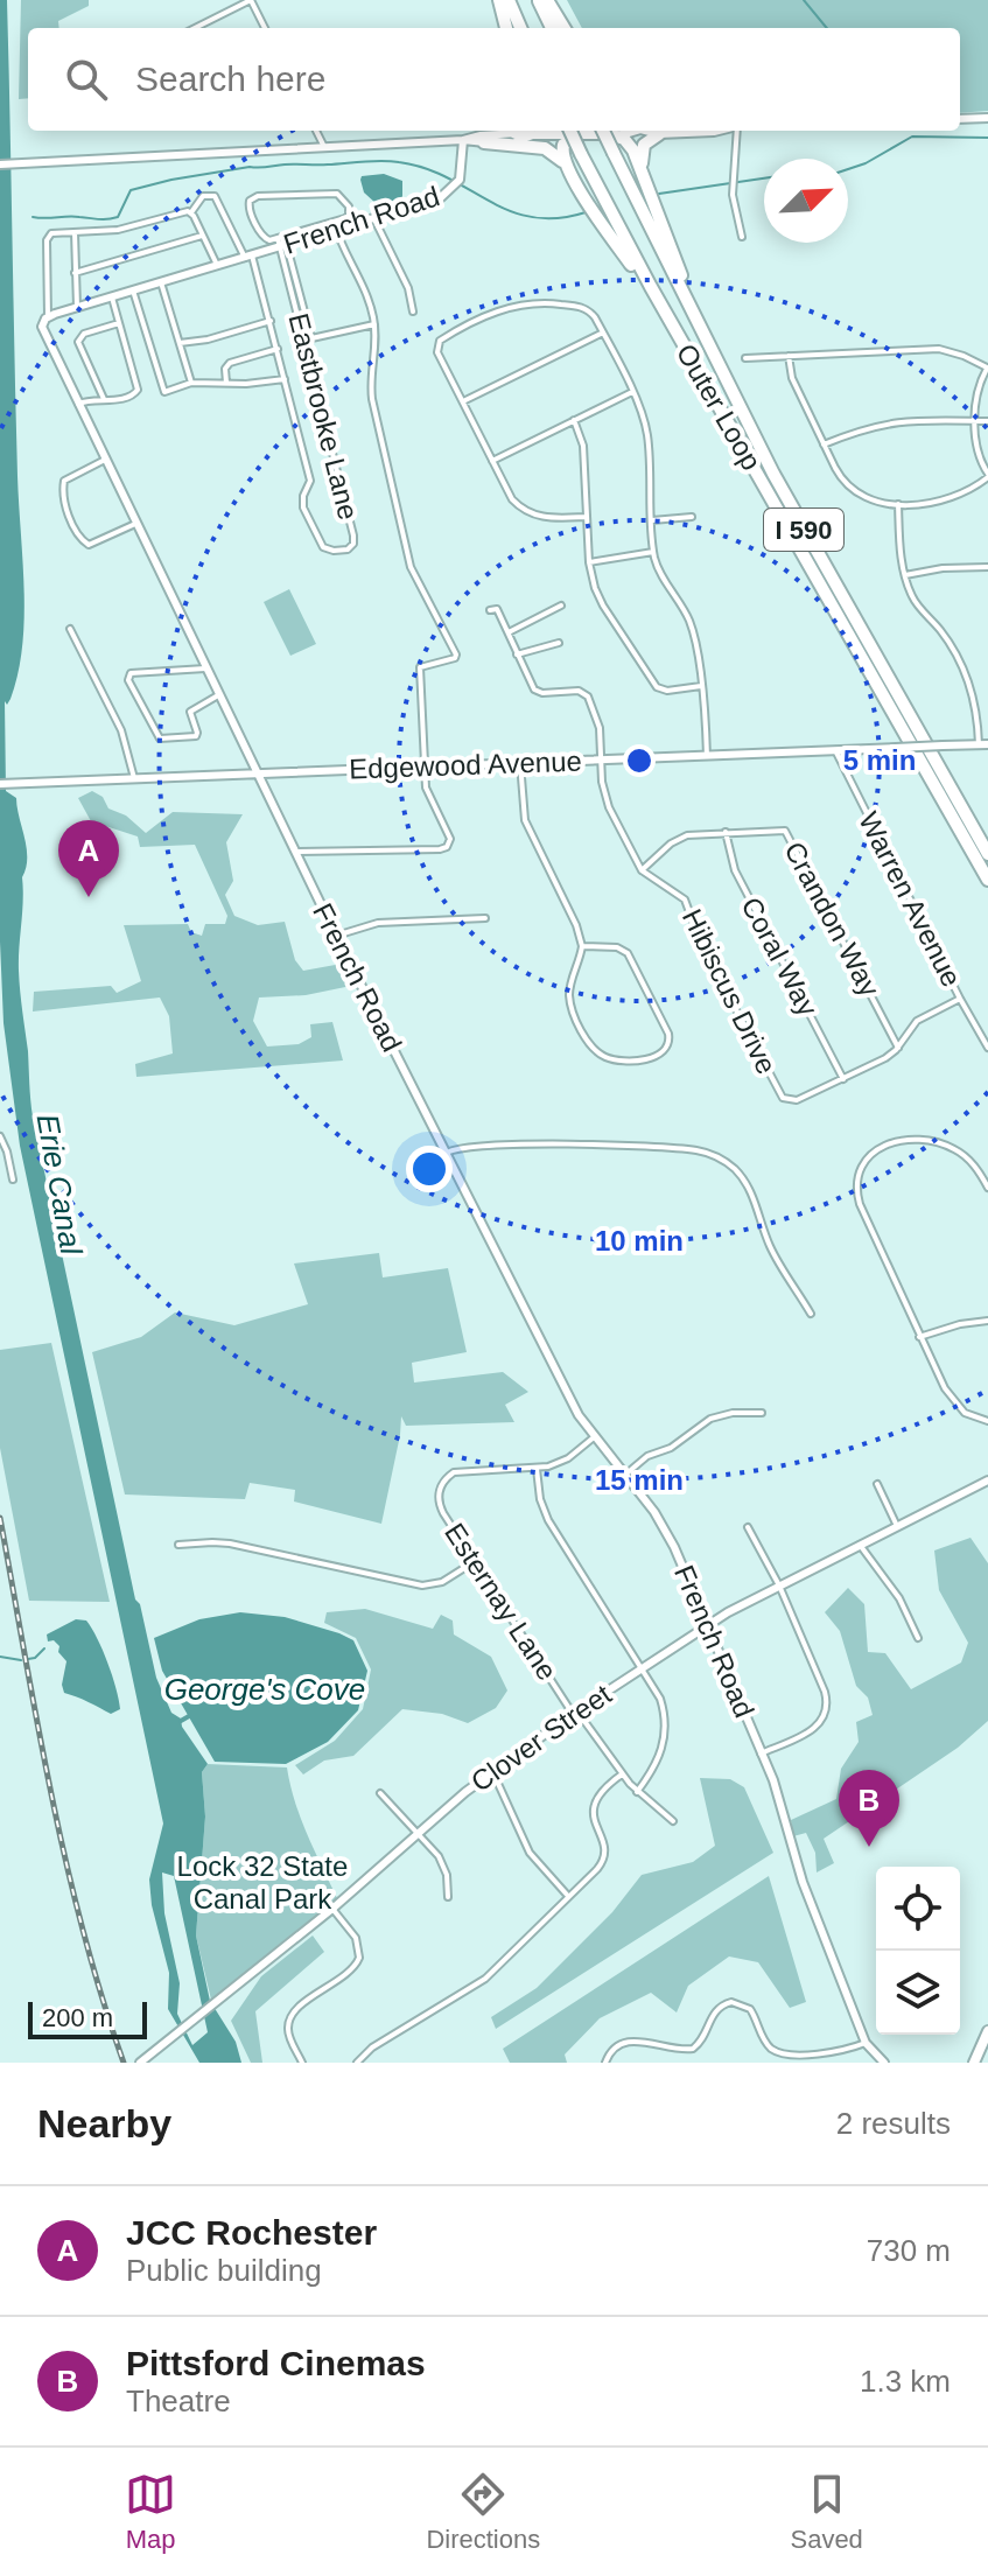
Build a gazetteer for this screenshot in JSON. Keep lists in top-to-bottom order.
{
  "streets": {
    "highway": ["Outer Loop", "I 590"],
    "street": [
      "French Road",
      "Eastbrooke Lane",
      "Edgewood Avenue",
      "Warren Avenue",
      "Crandon Way",
      "Coral Way",
      "Hibiscus Drive",
      "Esternay Lane",
      "Clover Street"
    ]
  },
  "crossings": [
    ["French Road", "Eastbrooke Lane"],
    ["French Road", "Edgewood Avenue"],
    ["French Road", "Esternay Lane"],
    ["French Road", "Clover Street"],
    ["Edgewood Avenue", "Warren Avenue"],
    ["Edgewood Avenue", "Hibiscus Drive"],
    ["Warren Avenue", "Hibiscus Drive"],
    ["Crandon Way", "Coral Way"],
    ["Crandon Way", "Hibiscus Drive"],
    ["Coral Way", "Hibiscus Drive"],
    ["Esternay Lane", "Clover Street"]
  ],
  "water": ["Erie Canal", "George's Cove"],
  "parks": ["Lock 32 State Canal Park"],
  "scale_bar": "200 m",
  "north": "top right",
  "page": {
    "search": "Search here",
    "pins": ["A", "B"],
    "scale": "200 m",
    "heading": ["Nearby", "2 results"],
    "list": [
      {
        "mark": "A",
        "name": "JCC Rochester",
        "note": "Public building",
        "value": "730 m"
      },
      {
        "mark": "B",
        "name": "Pittsford Cinemas",
        "note": "Theatre",
        "value": "1.3 km"
      }
    ],
    "nav": ["Map", "Directions", "Saved"]
  },
  "rings": ["5 min", "10 min", "15 min"]
}
